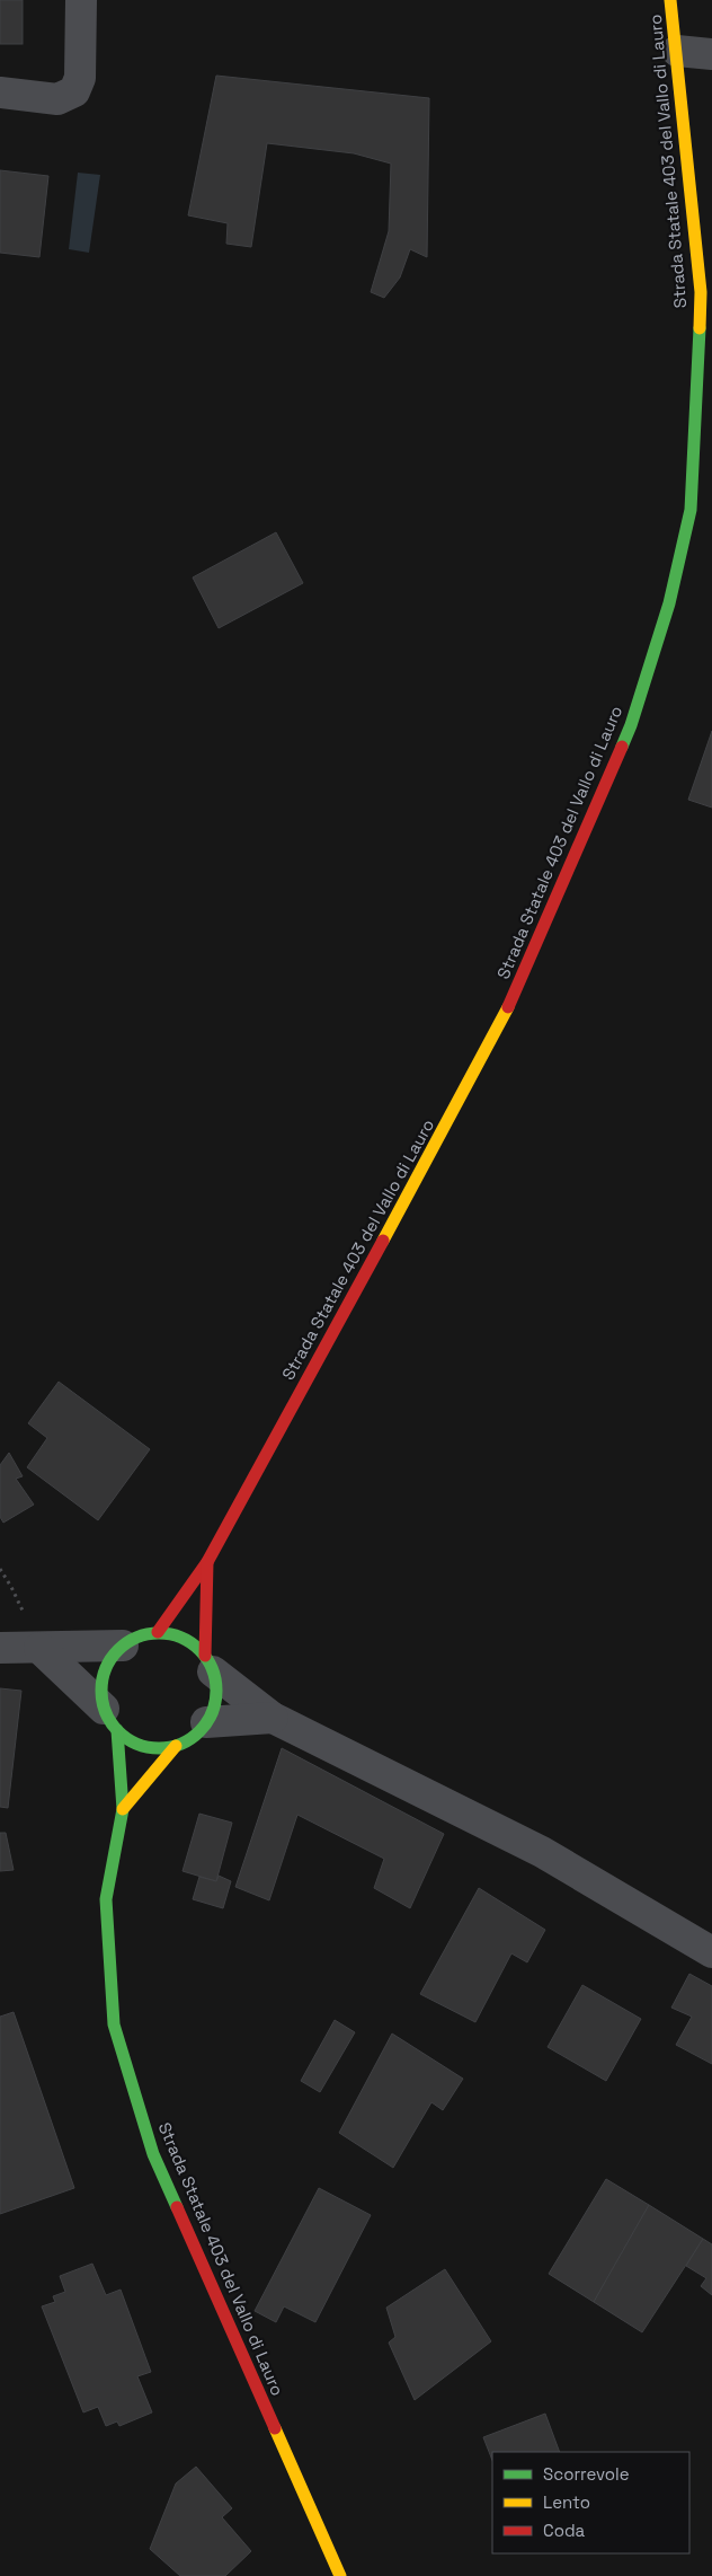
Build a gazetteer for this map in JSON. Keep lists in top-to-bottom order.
{
  "streets": {
    "main road": ["Strada Statale 403 del Vallo di Lauro"]
  },
  "legend": ["Scorrevole", "Lento", "Coda"]
}
